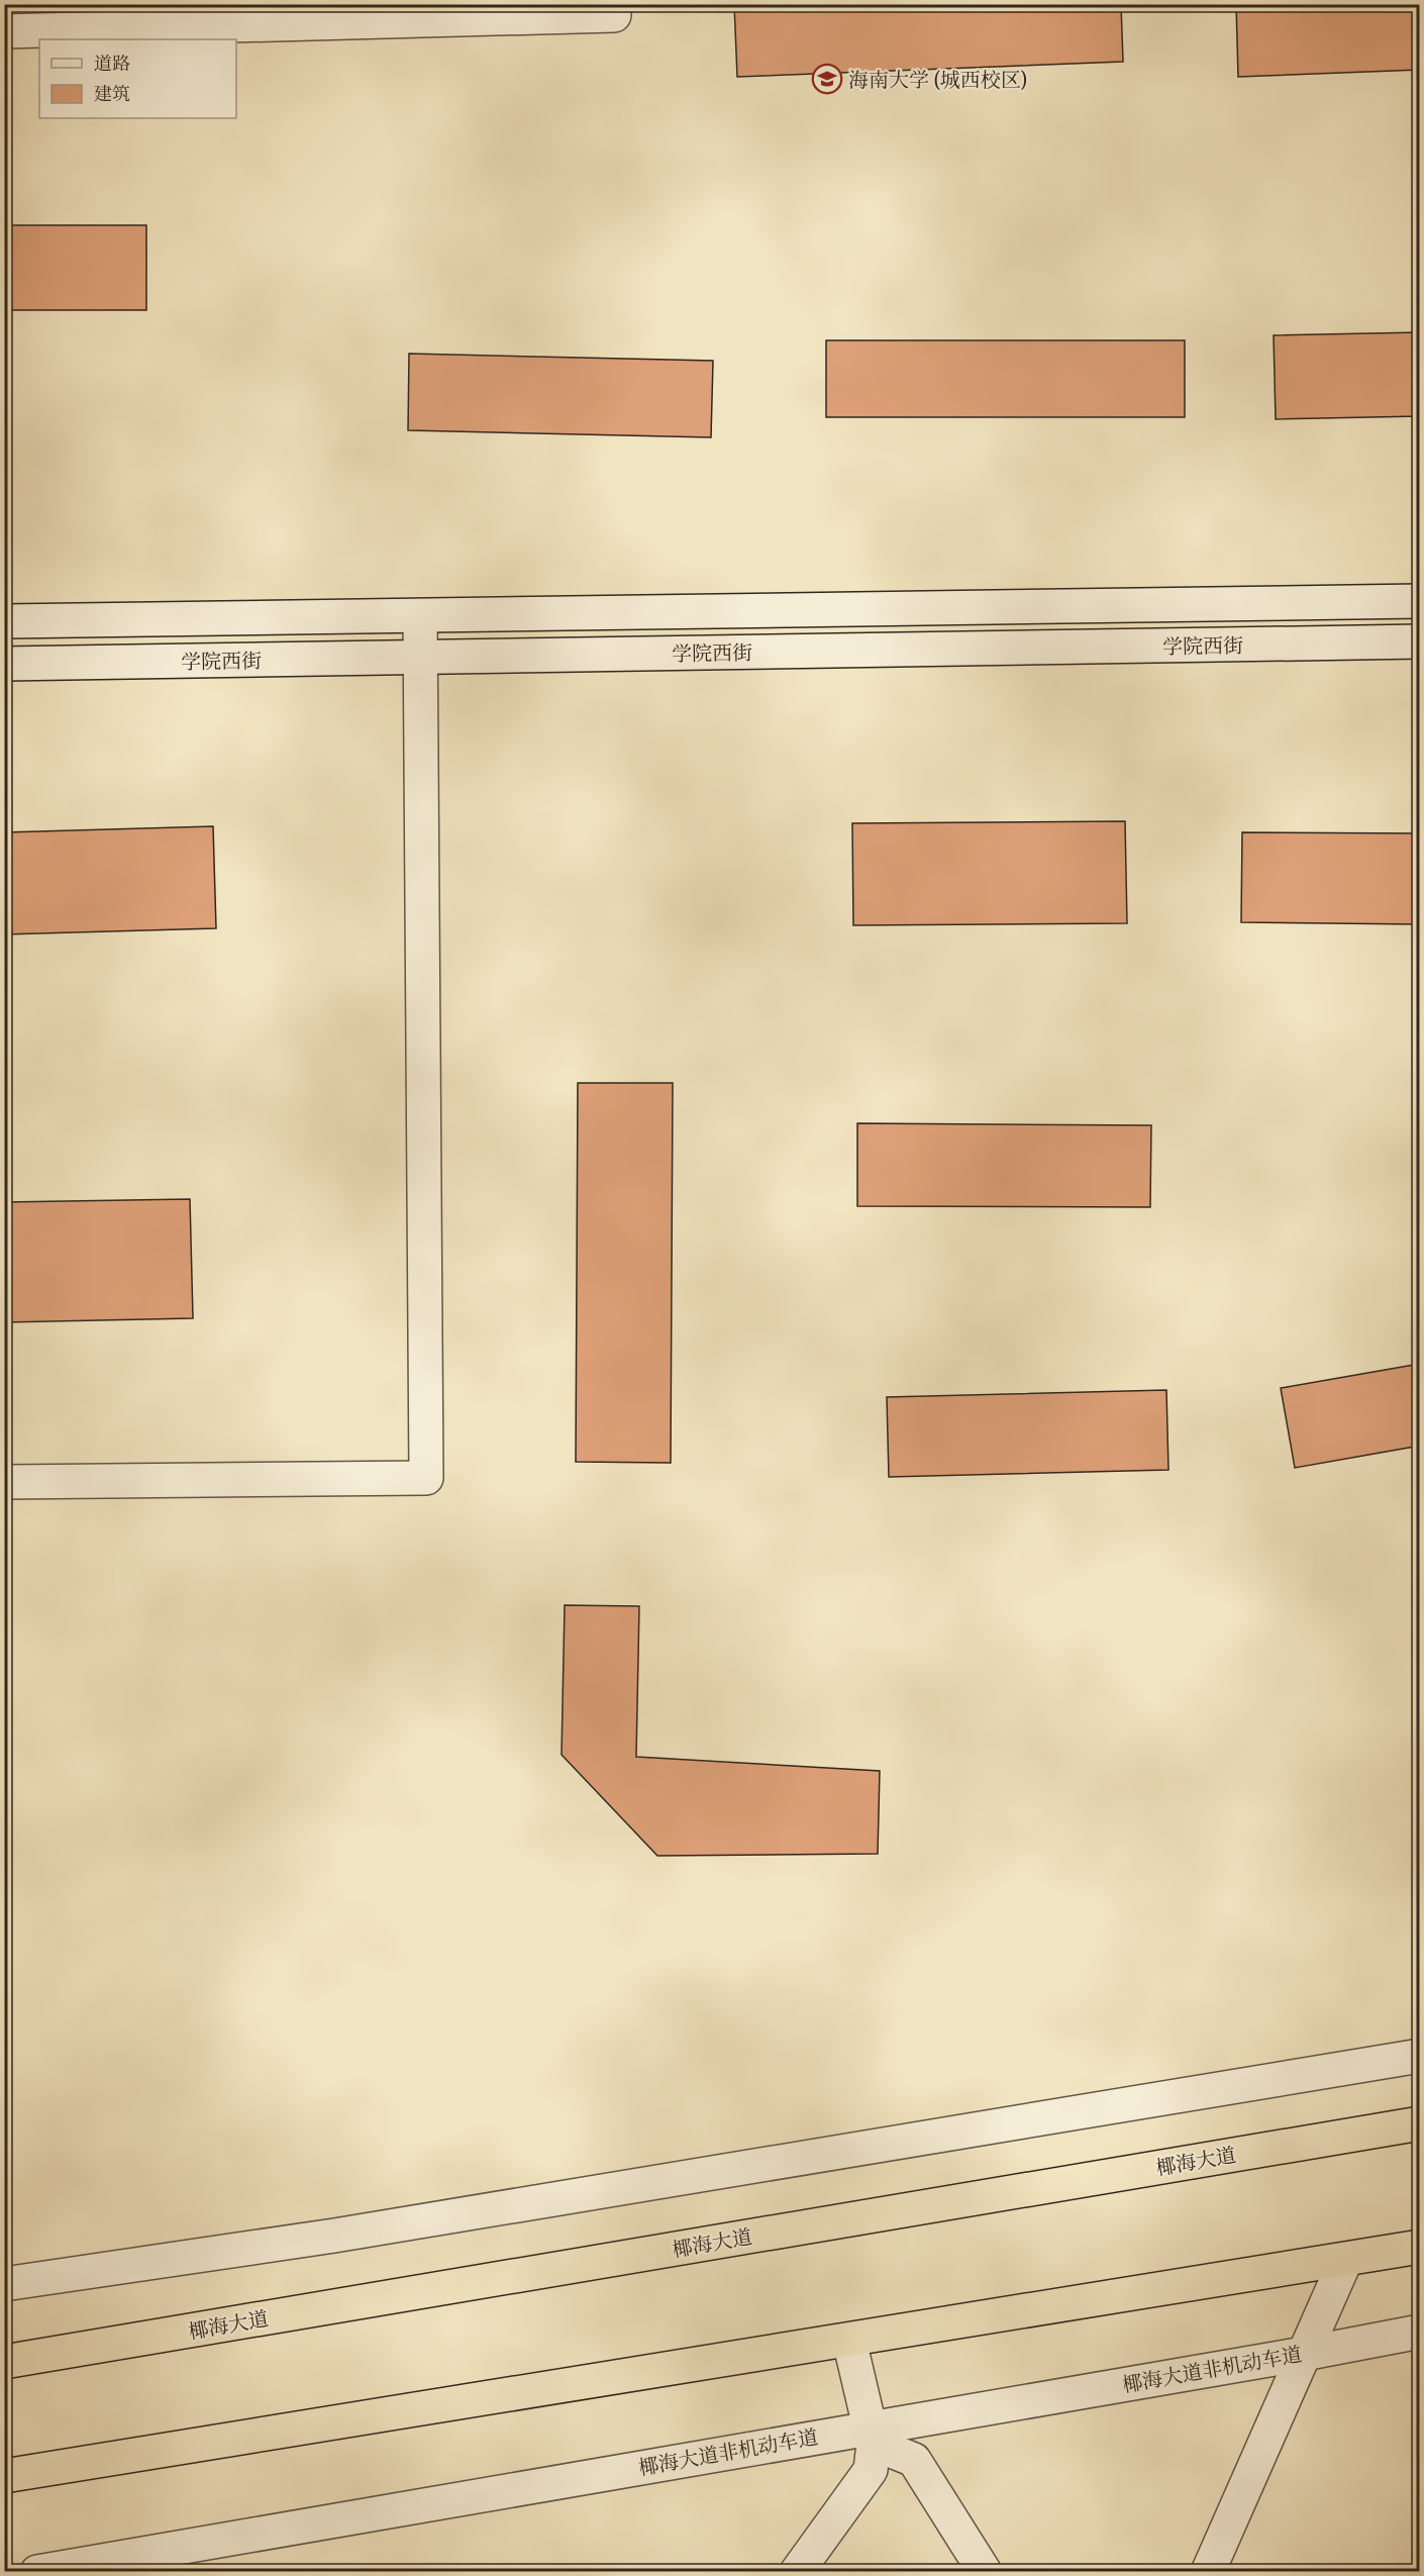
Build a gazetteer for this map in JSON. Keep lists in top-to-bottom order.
{
  "streets": {
    "highway": ["椰海大道"],
    "street": ["学院西街", "椰海大道非机动车道"]
  },
  "places": {
    "school or university": ["海南大学 (城西校区)"]
  },
  "legend": ["道路", "建筑"]
}
